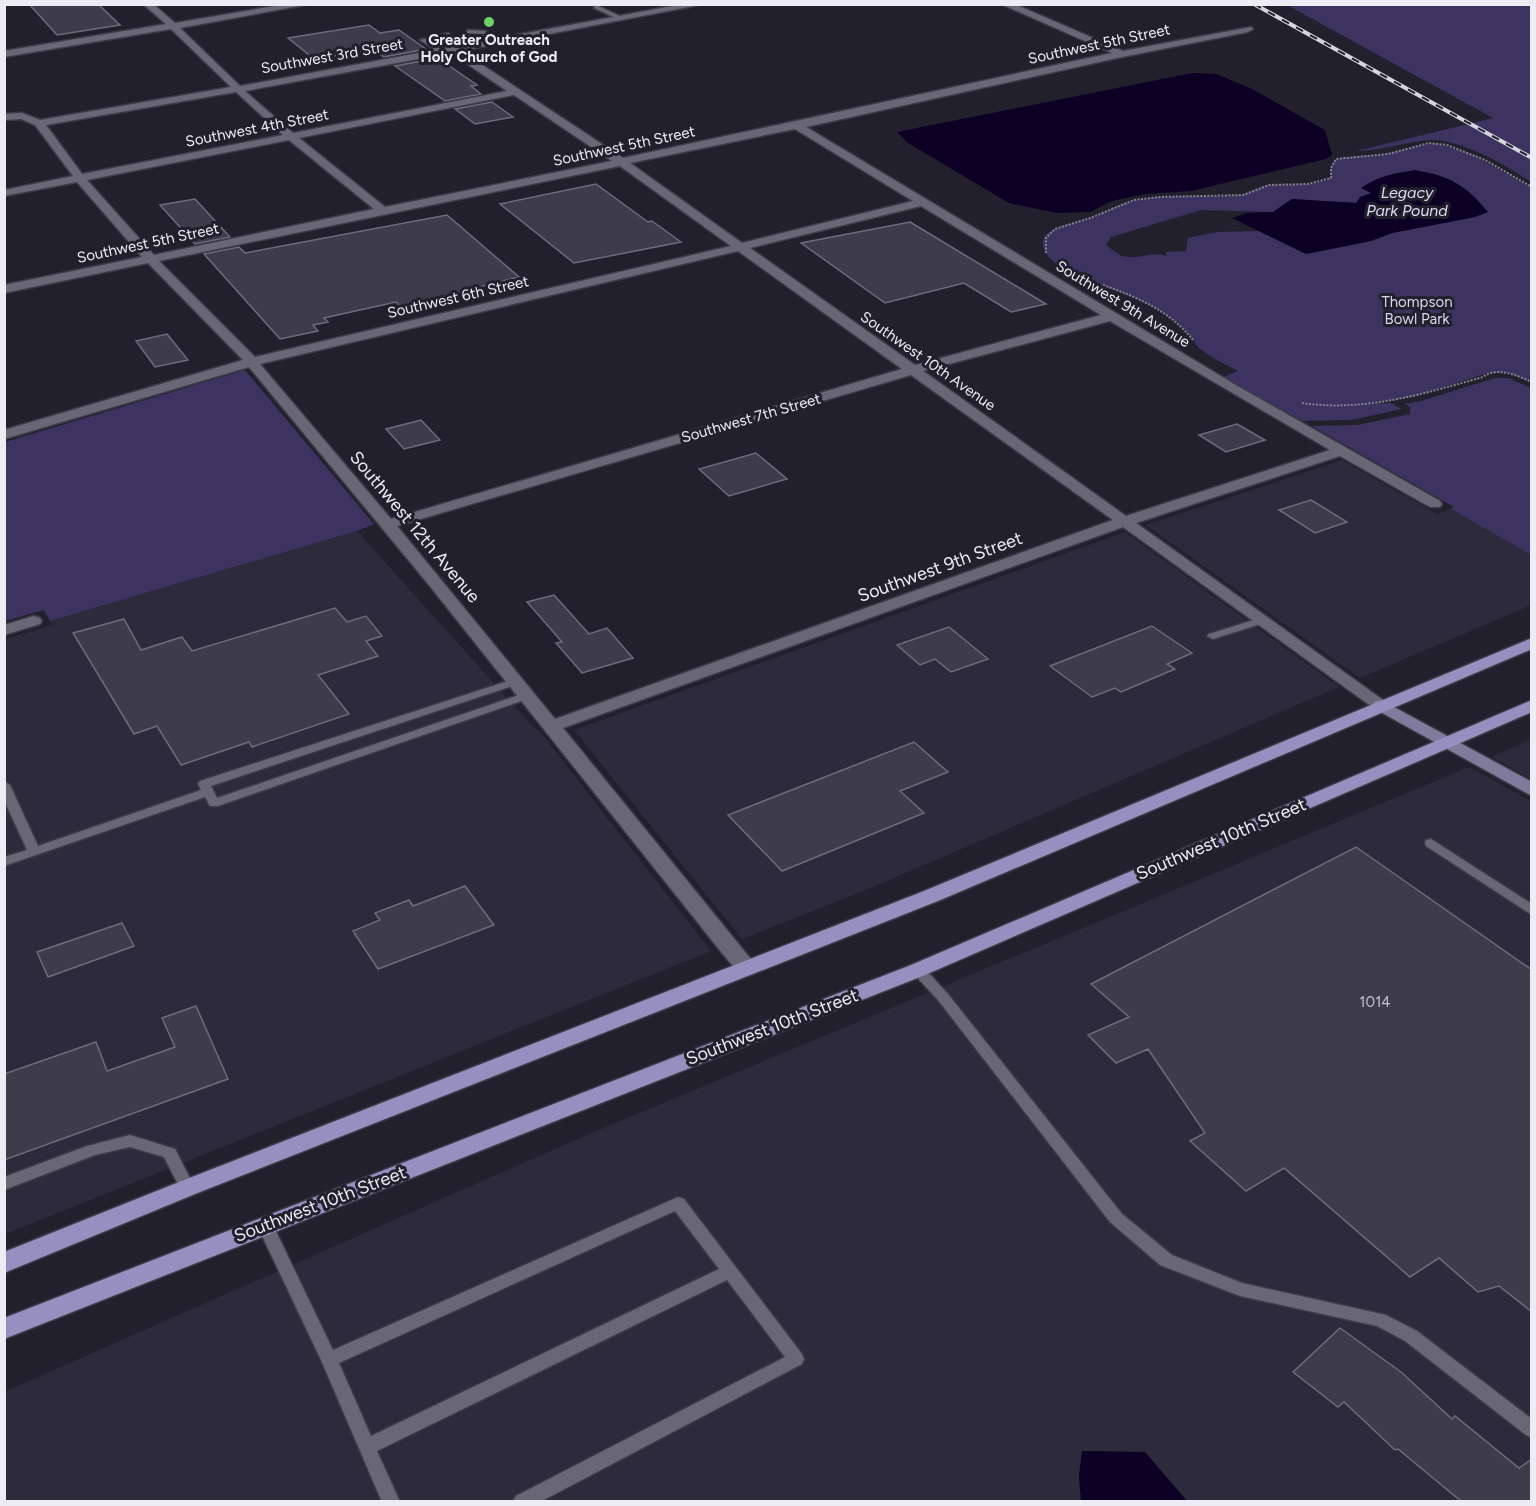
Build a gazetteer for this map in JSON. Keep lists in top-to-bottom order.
{
  "streets": {
    "main road": ["Southwest 10th Street"],
    "street": [
      "Southwest 5th Street",
      "Southwest 3rd Street",
      "Southwest 4th Street",
      "Southwest 6th Street",
      "Southwest 9th Avenue",
      "Southwest 10th Avenue",
      "Southwest 7th Street",
      "Southwest 12th Avenue",
      "Southwest 9th Street"
    ]
  },
  "crossings": [
    ["Southwest 5th Street", "Southwest 9th Avenue"],
    ["Southwest 5th Street", "Southwest 10th Avenue"],
    ["Southwest 5th Street", "Southwest 12th Avenue"],
    ["Southwest 3rd Street", "Southwest 10th Avenue"],
    ["Southwest 3rd Street", "Southwest 12th Avenue"],
    ["Southwest 4th Street", "Southwest 10th Avenue"],
    ["Southwest 4th Street", "Southwest 12th Avenue"],
    ["Southwest 6th Street", "Southwest 9th Avenue"],
    ["Southwest 6th Street", "Southwest 10th Avenue"],
    ["Southwest 6th Street", "Southwest 12th Avenue"],
    ["Southwest 9th Avenue", "Southwest 7th Street"],
    ["Southwest 9th Avenue", "Southwest 9th Street"],
    ["Southwest 10th Avenue", "Southwest 7th Street"],
    ["Southwest 10th Avenue", "Southwest 9th Street"],
    ["Southwest 7th Street", "Southwest 12th Avenue"],
    ["Southwest 12th Avenue", "Southwest 9th Street"]
  ],
  "water": ["Legacy Park Pound"],
  "parks": ["Thompson Bowl Park"],
  "places": ["Greater Outreach Holy Church of God"],
  "house_numbers": ["1014"]
}
